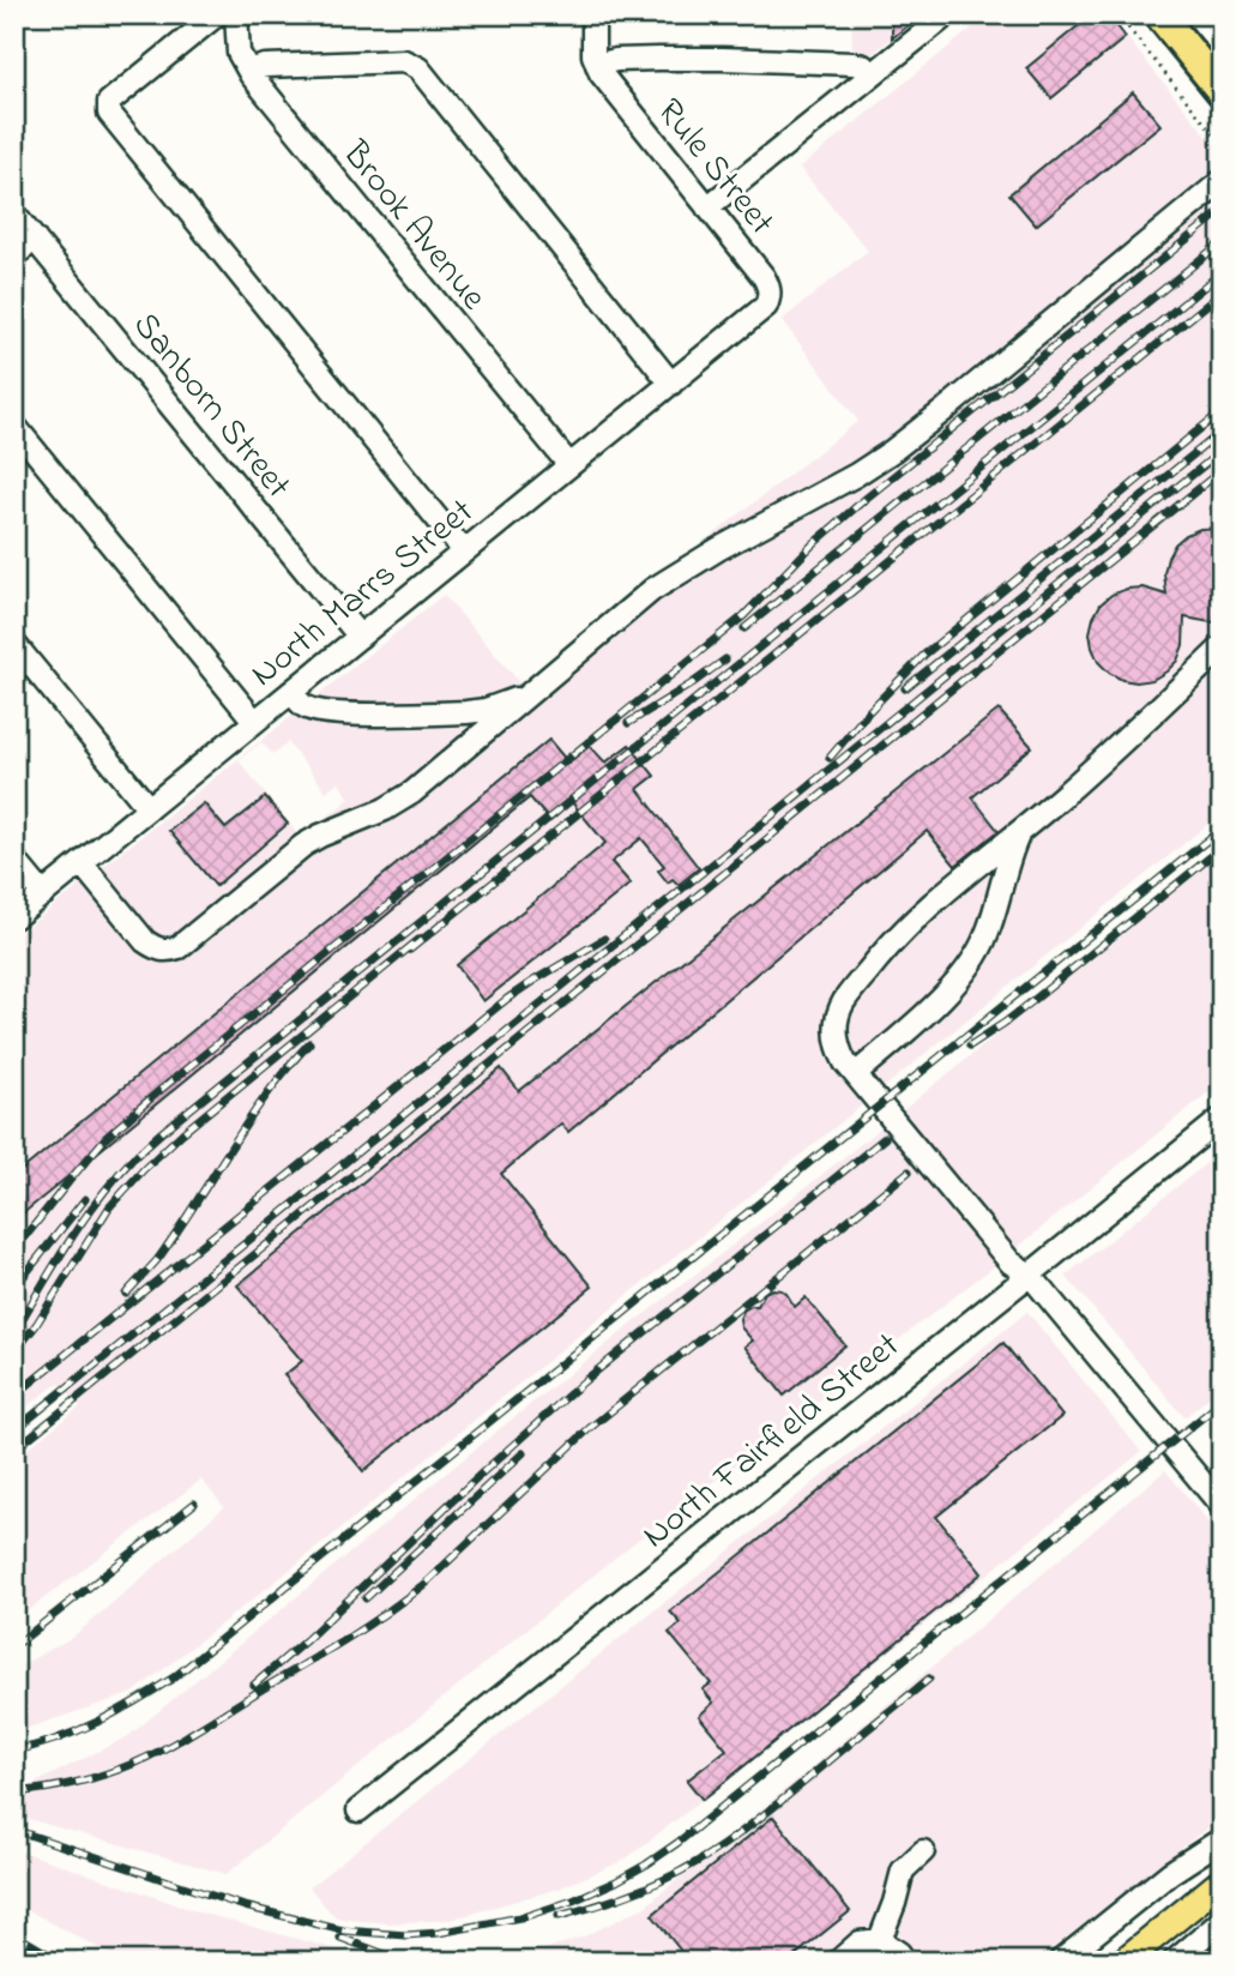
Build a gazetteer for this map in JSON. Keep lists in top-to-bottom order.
{
  "streets": {
    "street": [
      "Rule Street",
      "Brook Avenue",
      "Sanborn Street",
      "North Marrs Street",
      "North Fairfield Street"
    ]
  },
  "crossings": [
    ["Rule Street", "North Marrs Street"],
    ["Brook Avenue", "North Marrs Street"],
    ["Sanborn Street", "North Marrs Street"]
  ]
}
